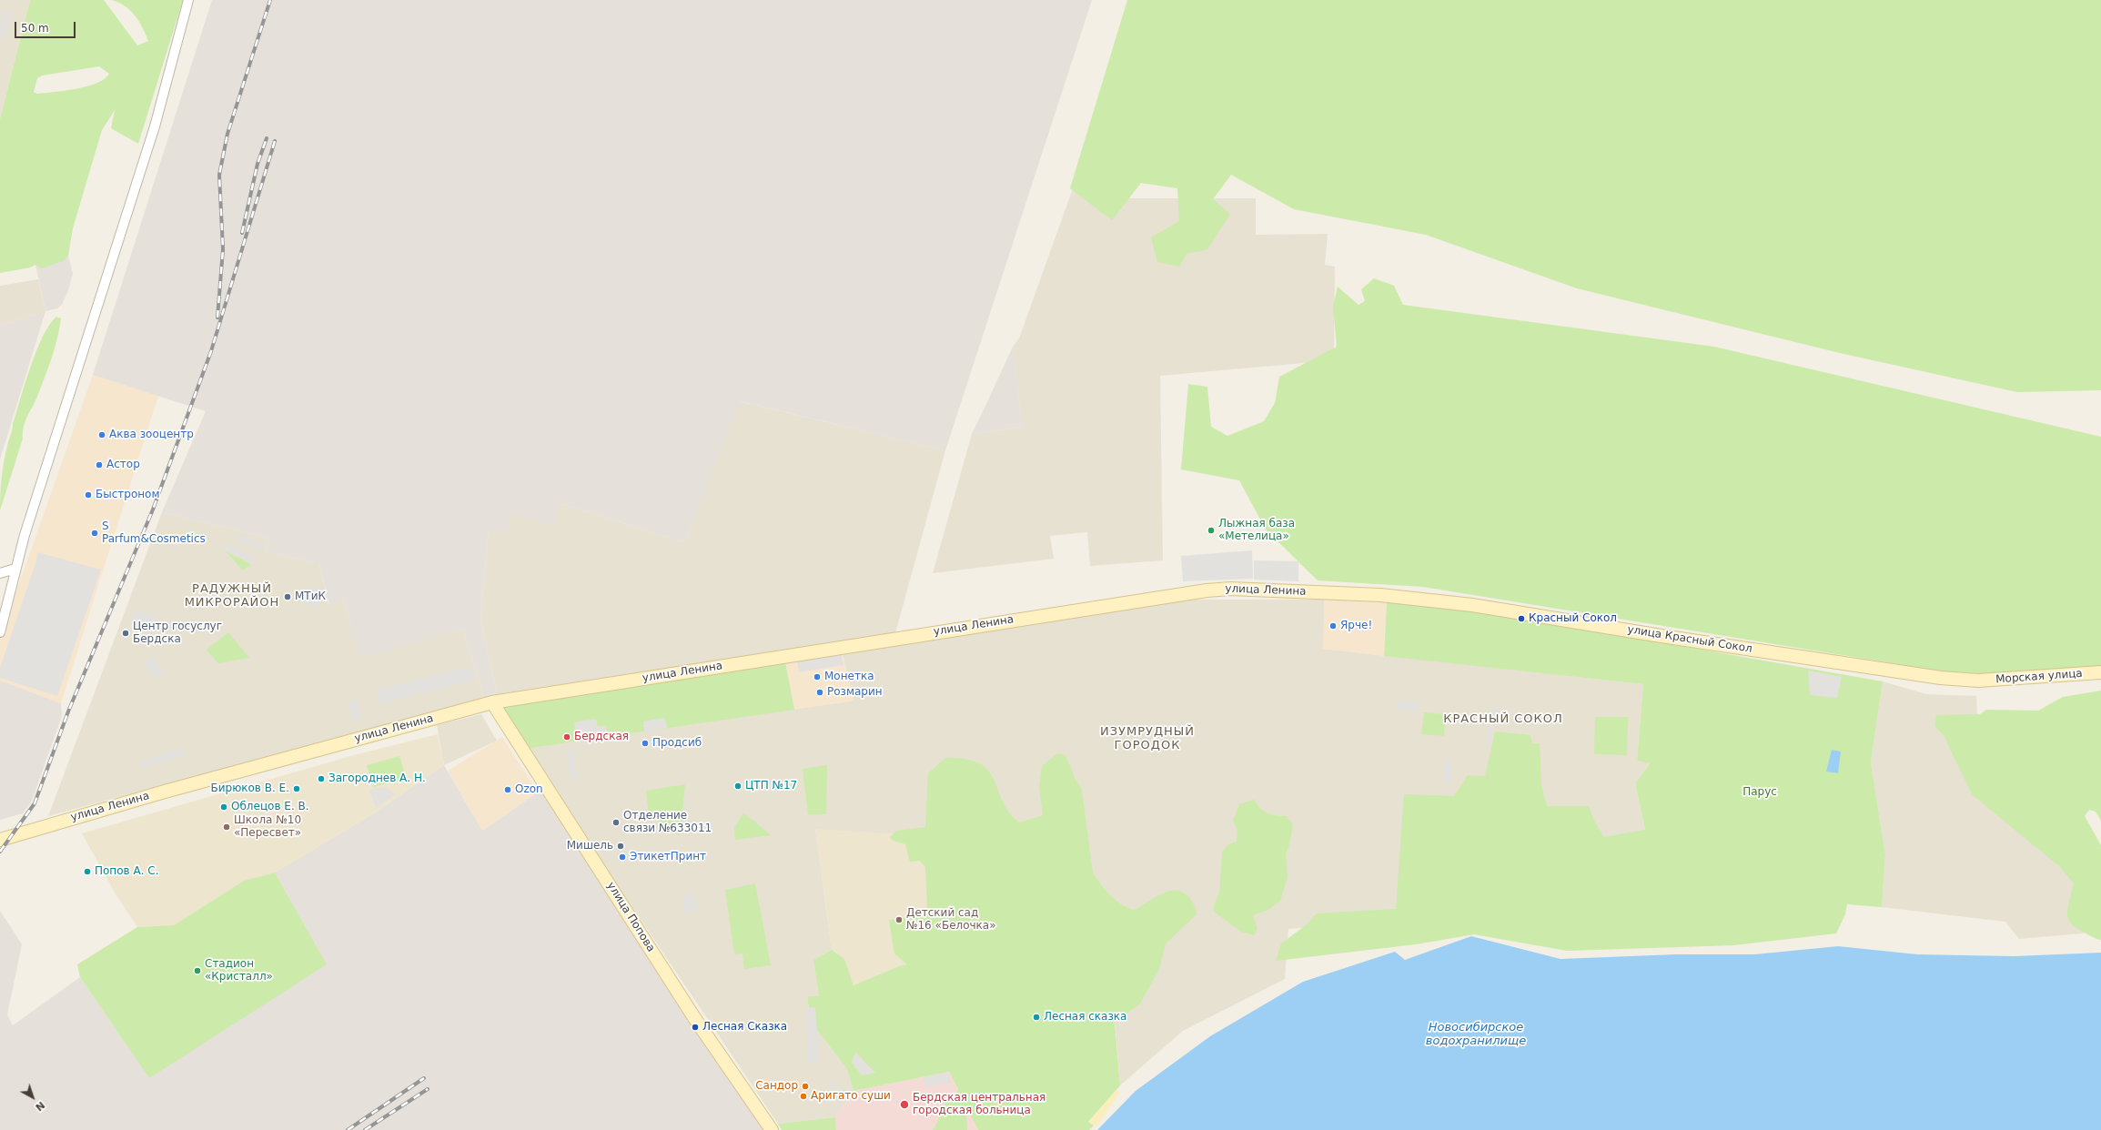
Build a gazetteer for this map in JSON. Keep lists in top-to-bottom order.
{
  "streets": {
    "street": [
      "улица Ленина",
      "улица Красный Сокол",
      "Морская улица",
      "улица Попова"
    ]
  },
  "crossings": [
    ["улица Ленина", "улица Красный Сокол"],
    ["улица Ленина", "улица Попова"],
    ["улица Красный Сокол", "Морская улица"]
  ],
  "districts": ["РАДУЖНЫЙ МИКРОРАЙОН", "КРАСНЫЙ СОКОЛ", "ИЗУМРУДНЫЙ ГОРОДОК"],
  "water": ["Новосибирское водохранилище"],
  "parks": ["Парус"],
  "places": [
    "Аква зооцентр",
    "Астор",
    "Быстроном",
    "Лыжная база «Метелица»",
    "S Parfum&Cosmetics",
    "МТиК",
    "Красный Сокол",
    "Ярче!",
    "Центр госуслуг Бердска",
    "Монетка",
    "Розмарин",
    "Бердская",
    "Продсиб",
    "Загороднев А. Н.",
    "ЦТП №17",
    "Бирюков В. Е.",
    "Ozon",
    "Облецов Е. В.",
    "Отделение связи №633011",
    "Школа №10 «Пересвет»",
    "Мишель",
    "ЭтикетПринт",
    "Попов А. С.",
    "Детский сад №16 «Белочка»",
    "Стадион «Кристалл»",
    "Лесная сказка",
    "Лесная Сказка",
    "Сандор",
    "Аригато суши",
    "Бердская центральная городская больница"
  ],
  "scale_bar": "50 m",
  "north": "bottom right"
}
